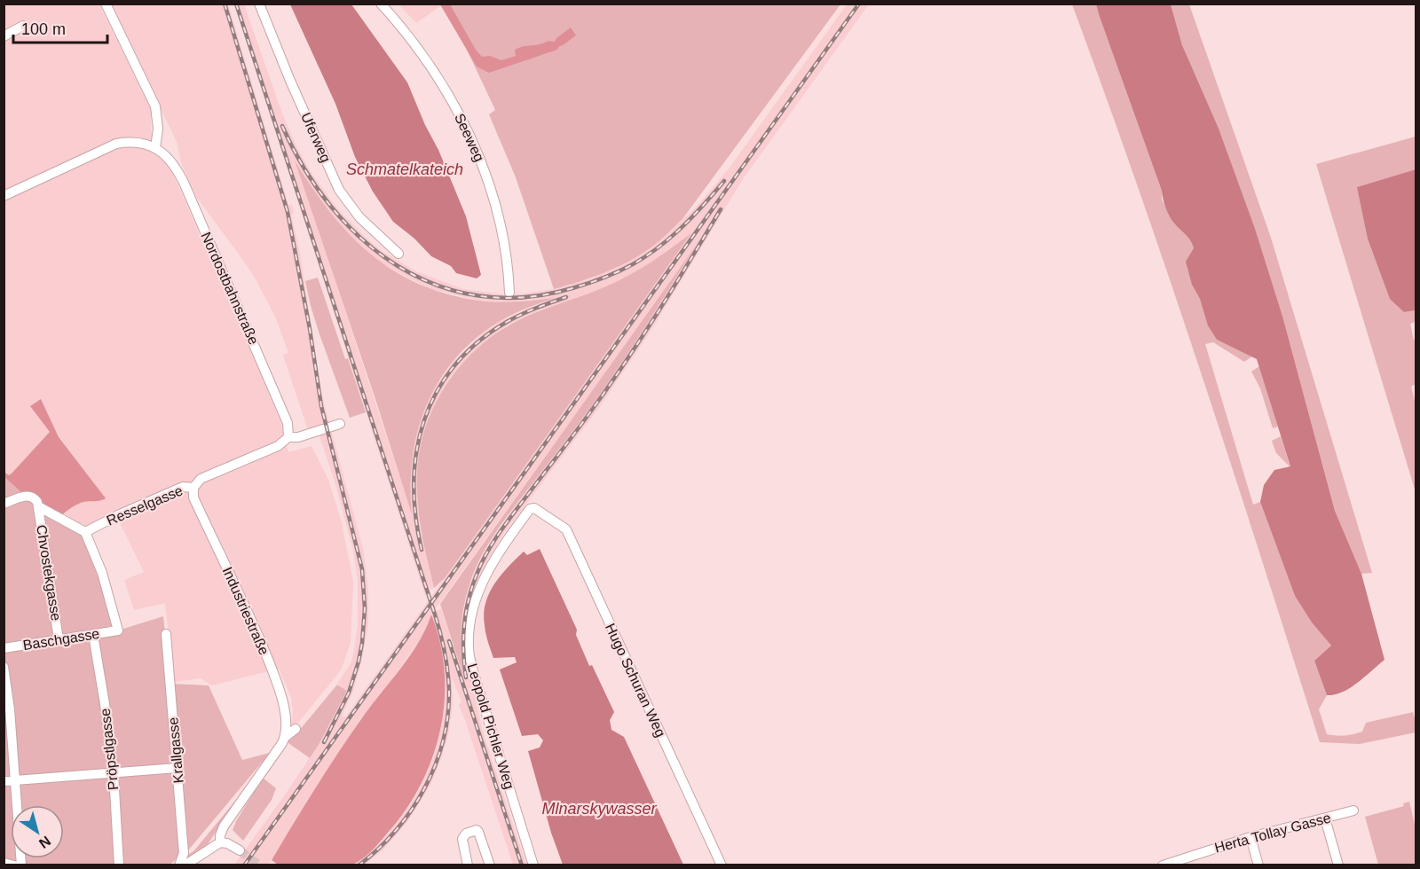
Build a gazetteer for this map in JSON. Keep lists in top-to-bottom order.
{
  "streets": {
    "street": [
      "Uferweg",
      "Seeweg",
      "Nordostbahnstraße",
      "Resselgasse",
      "Chvostekgasse",
      "Industriestraße",
      "Baschgasse",
      "Hugo Schuran Weg",
      "Leopold Pichler Weg",
      "Pröpstlgasse",
      "Krallgasse",
      "Herta Tollay Gasse"
    ]
  },
  "crossings": [
    ["Nordostbahnstraße", "Resselgasse"],
    ["Resselgasse", "Industriestraße"],
    ["Resselgasse", "Baschgasse"],
    ["Chvostekgasse", "Baschgasse"],
    ["Baschgasse", "Pröpstlgasse"],
    ["Hugo Schuran Weg", "Leopold Pichler Weg"]
  ],
  "water": ["Schmatelkateich", "Mlnarskywasser"],
  "scale_bar": "100 m",
  "north": "bottom right"
}
